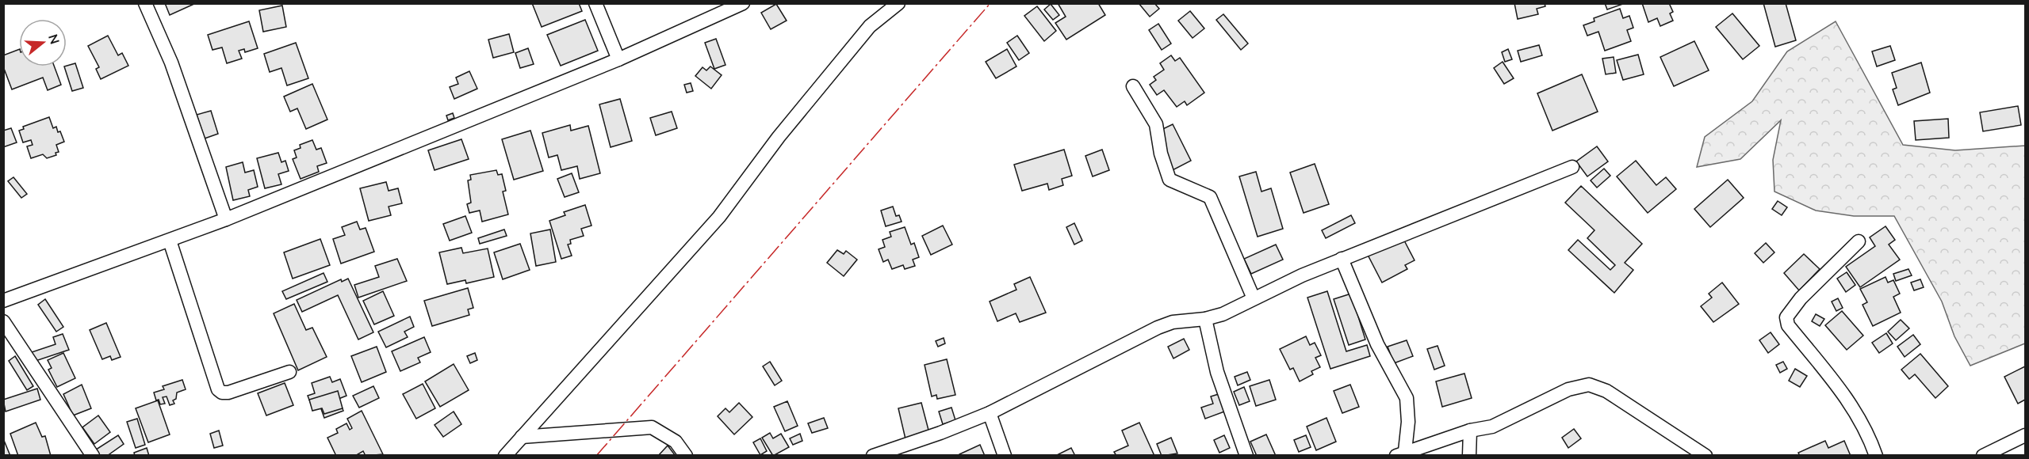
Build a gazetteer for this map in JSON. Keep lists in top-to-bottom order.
{
  "north": "right"
}
